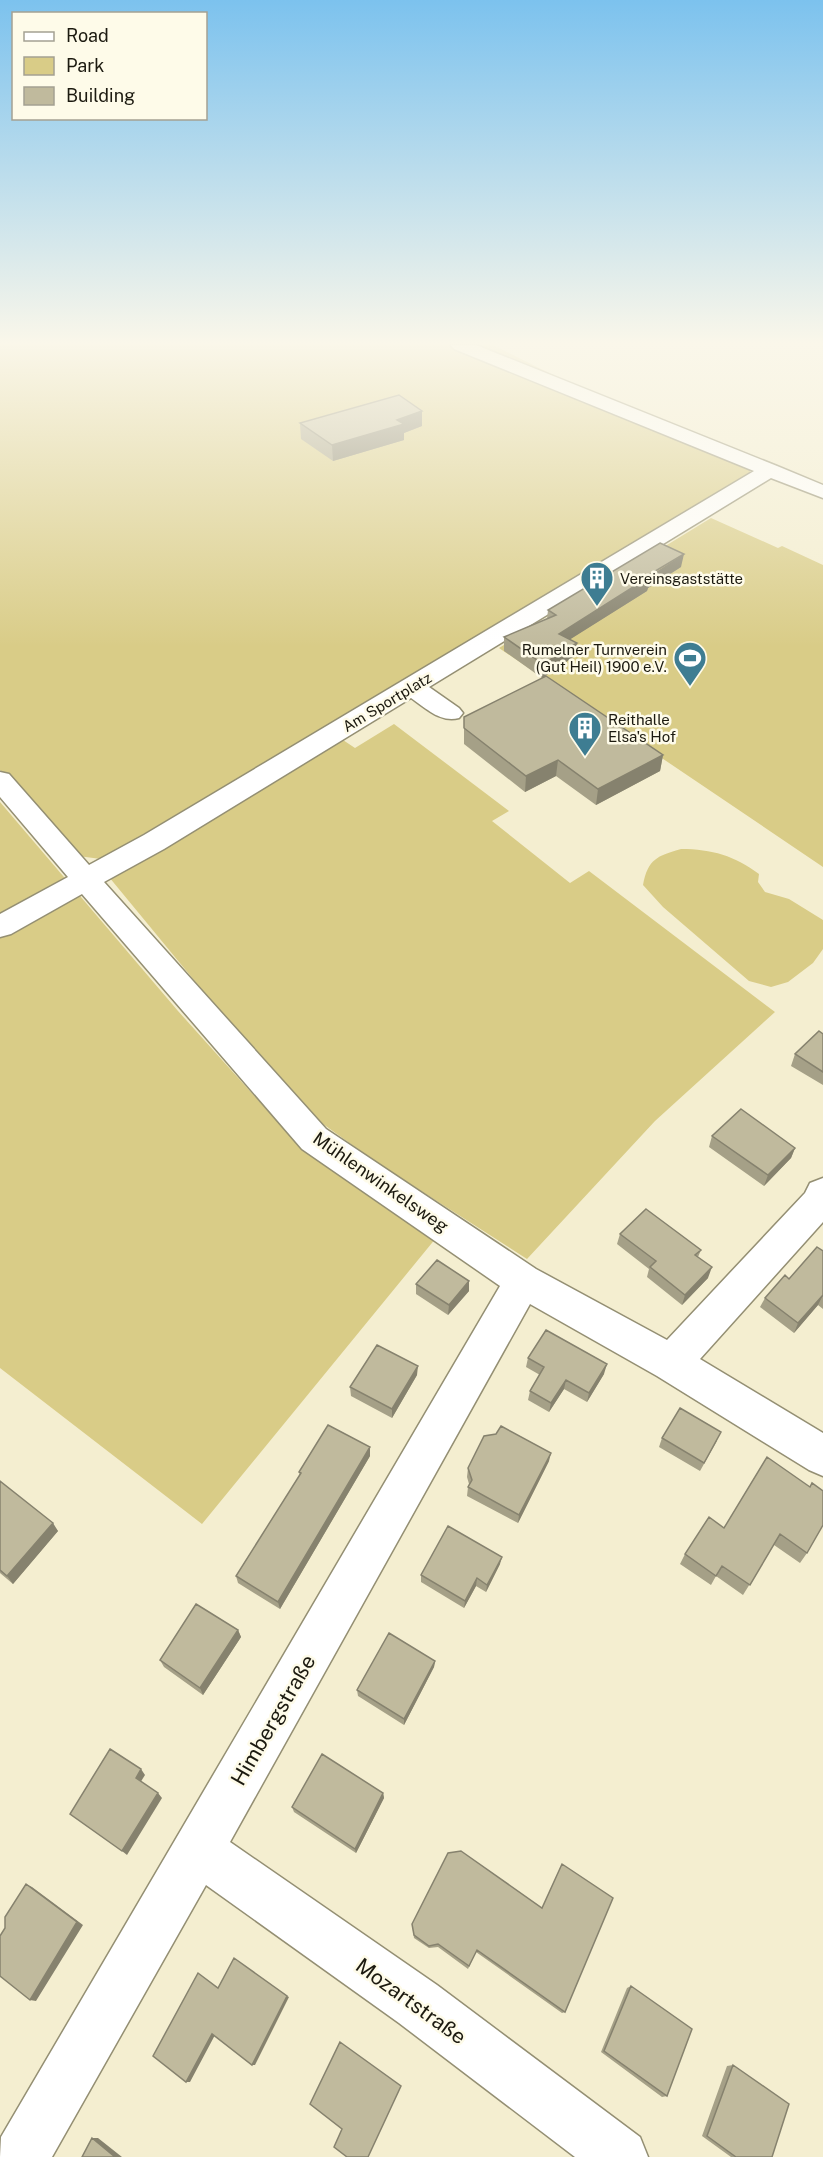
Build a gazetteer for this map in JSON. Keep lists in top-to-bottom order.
{
  "streets": {
    "street": [
      "Am Sportplatz",
      "Mühlenwinkelsweg",
      "Himbergstraße",
      "Mozartstraße"
    ]
  },
  "crossings": [
    ["Am Sportplatz", "Mühlenwinkelsweg"],
    ["Mühlenwinkelsweg", "Himbergstraße"],
    ["Himbergstraße", "Mozartstraße"]
  ],
  "places": {
    "building": ["Vereinsgaststätte", "Reithalle Elsa's Hof"],
    "sports": ["Rumelner Turnverein (Gut Heil) 1900 e.V."]
  },
  "legend": ["Road", "Park", "Building"]
}
